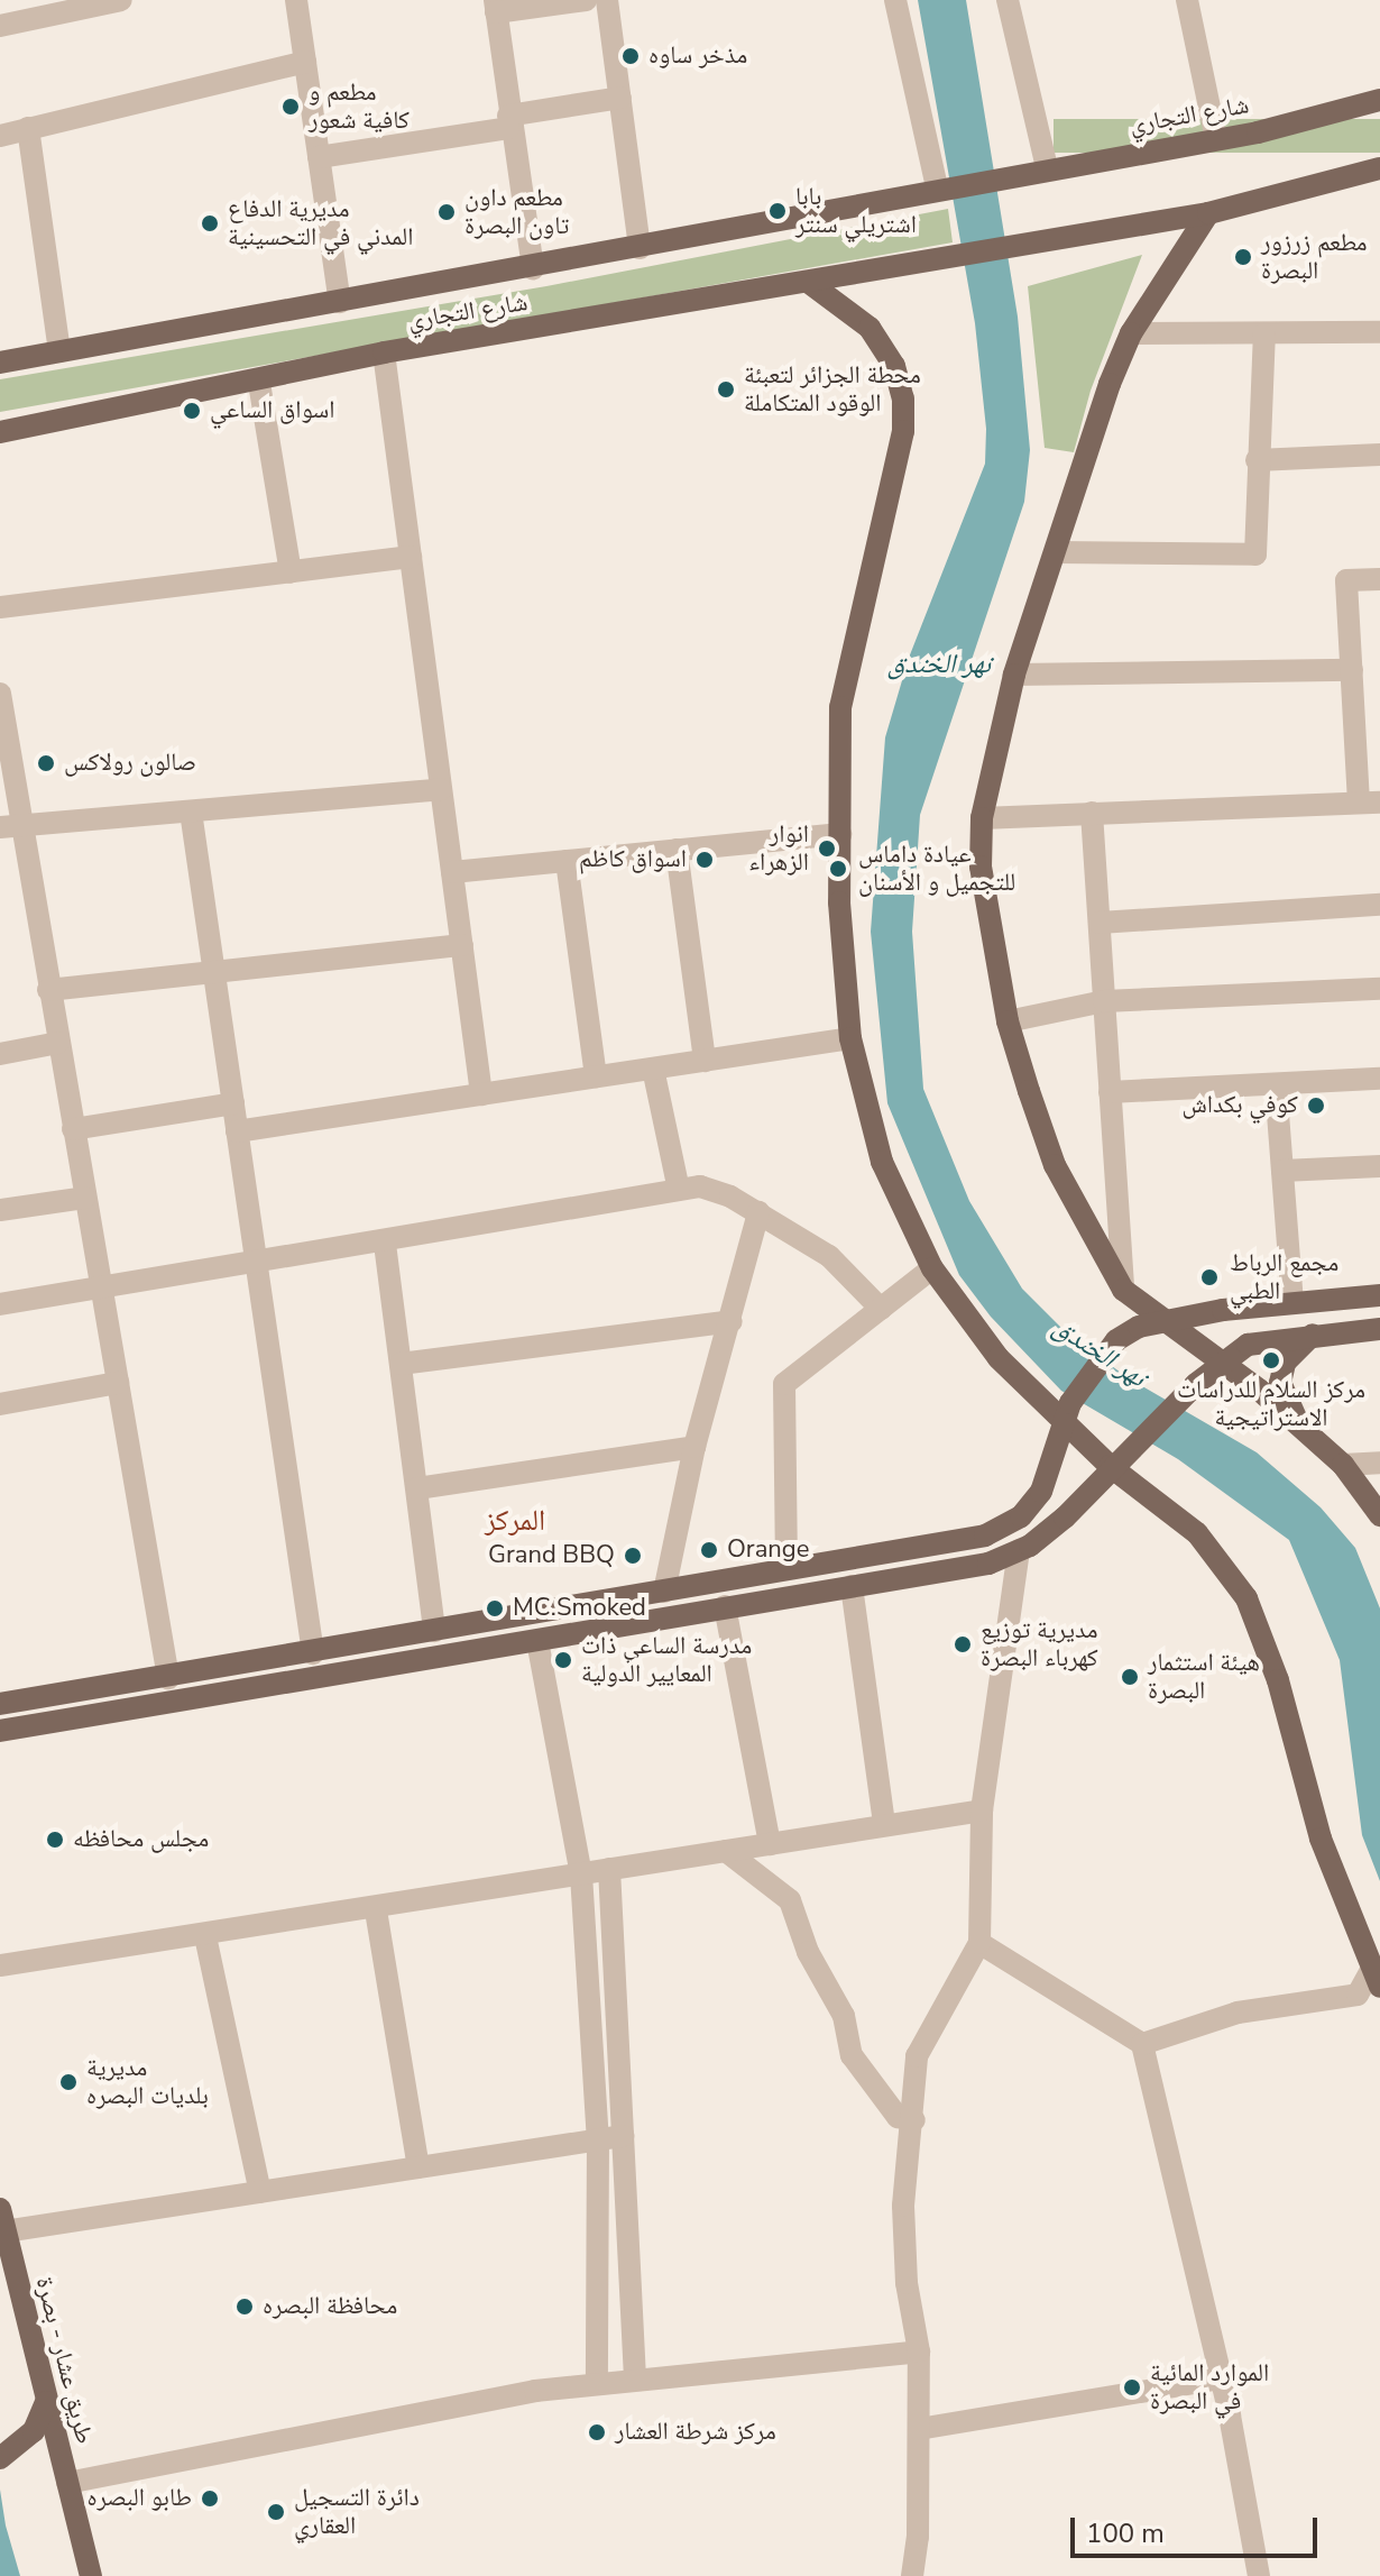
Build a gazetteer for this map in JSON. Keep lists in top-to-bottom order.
{
  "streets": {
    "main road": ["شارع التجاري", "طريق عشار - بصرة"]
  },
  "districts": ["المركز"],
  "water": ["نهر الخندق"],
  "places": [
    "مذخر ساوه",
    "مطعم و كافية شعور",
    "بابا اشتريلي سنتر",
    "مطعم داون تاون البصرة",
    "مديرية الدفاع المدني في التحسينية",
    "مطعم زرزور البصرة",
    "محطة الجزائر لتعبئة الوقود المتكاملة",
    "اسواق الساعي",
    "صالون رولاكس",
    "انوار الزهراء",
    "اسواق كاظم",
    "عيادة داماس للتجميل و الأسنان",
    "كوفي بكداش",
    "مجمع الرباط الطبي",
    "مركز السلام للدراسات الاستراتيجية",
    "Orange",
    "Grand BBQ",
    "MC.Smoked",
    "مديرية توزيع كهرباء البصرة",
    "مدرسة الساعي ذات المعايير الدولية",
    "هيئة استثمار البصرة",
    "مجلس محافظه",
    "مديرية بلديات البصره",
    "محافظة البصره",
    "الموارد المائية في البصرة",
    "مركز شرطة العشار",
    "طابو البصره",
    "دائرة التسجيل العقاري"
  ],
  "scale_bar": "100 m"
}
